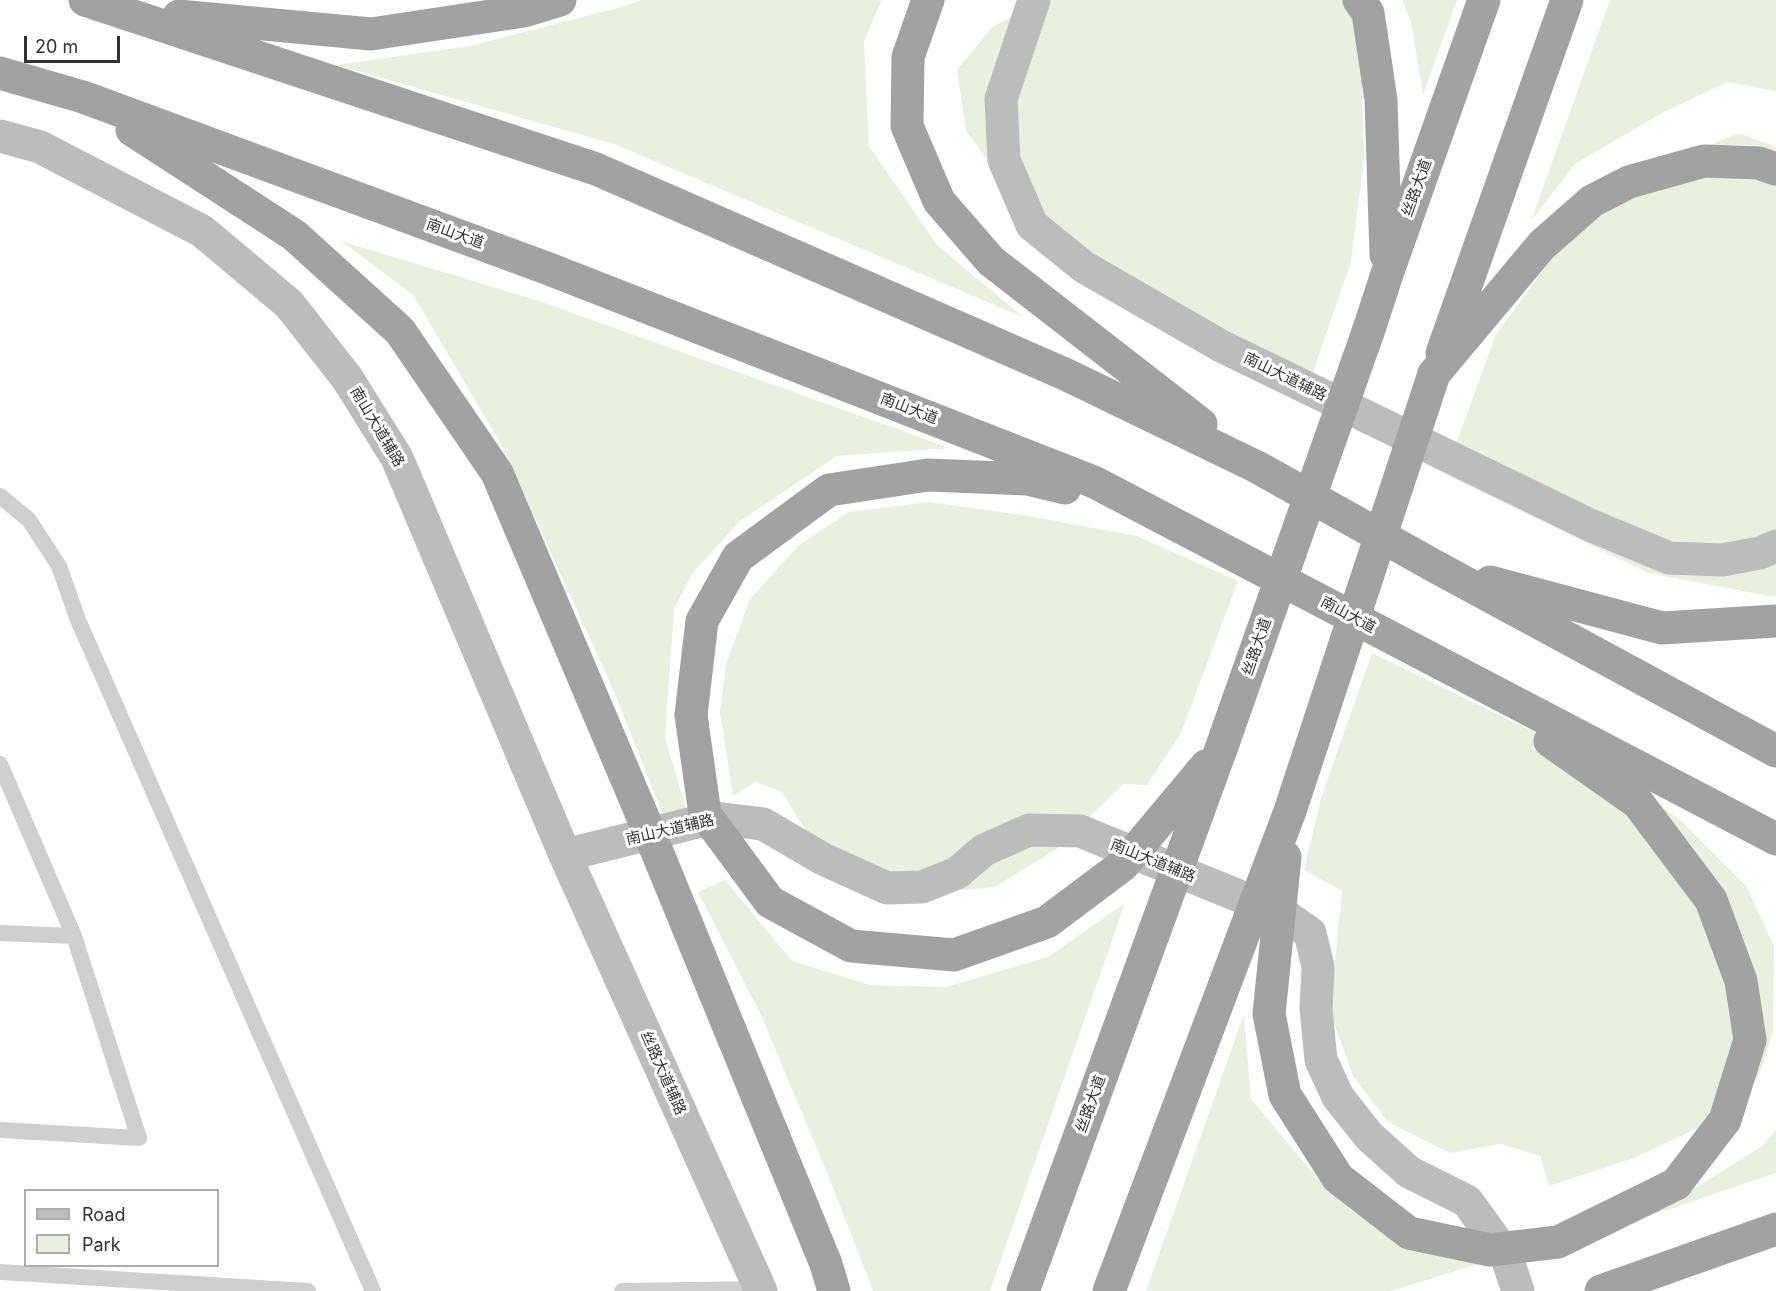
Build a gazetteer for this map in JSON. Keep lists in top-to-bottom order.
{
  "streets": {
    "highway": ["丝路大道", "南山大道"],
    "main road": ["南山大道辅路", "丝路大道辅路"]
  },
  "crossings": [
    ["南山大道辅路", "丝路大道辅路"]
  ],
  "legend": ["Road", "Park"],
  "scale_bar": "20 m"
}
